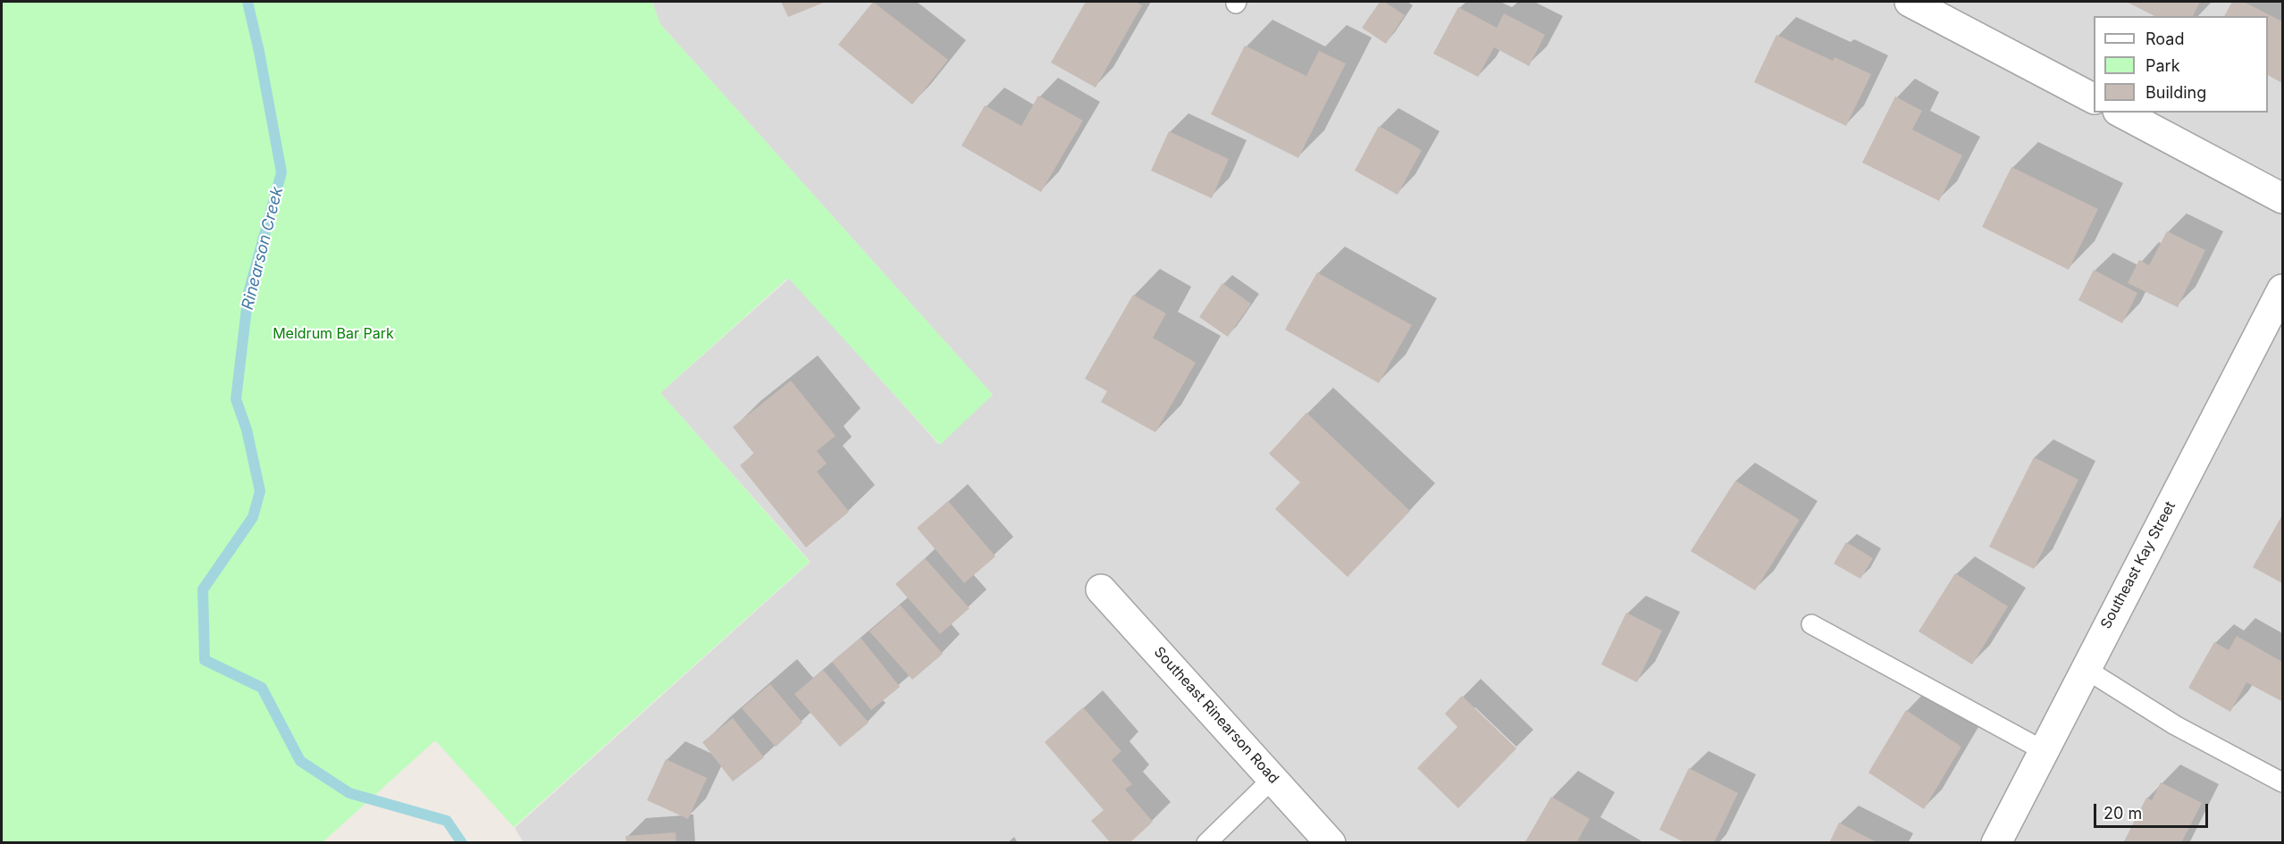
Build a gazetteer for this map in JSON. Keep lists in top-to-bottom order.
{
  "streets": {
    "street": ["Southeast Kay Street", "Southeast Rinearson Road"]
  },
  "water": ["Rinearson Creek"],
  "parks": ["Meldrum Bar Park"],
  "legend": ["Road", "Park", "Building"],
  "scale_bar": "20 m"
}
